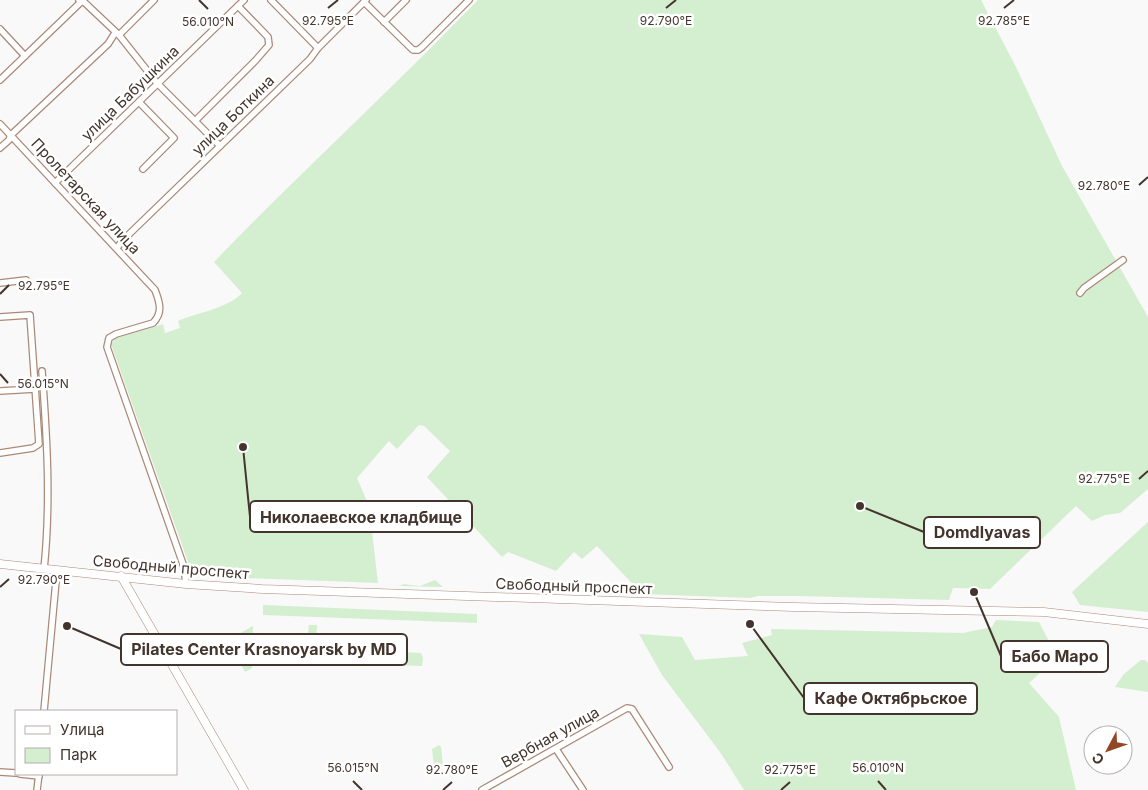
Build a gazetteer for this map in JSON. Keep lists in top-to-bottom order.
{
  "streets": {
    "main road": ["Свободный проспект"],
    "street": [
      "улица Бабушкина",
      "улица Боткина",
      "Пролетарская улица",
      "Вербная улица"
    ]
  },
  "crossings": [
    ["улица Бабушкина", "Пролетарская улица"],
    ["улица Боткина", "Пролетарская улица"],
    ["Пролетарская улица", "Свободный проспект"]
  ],
  "places": [
    "Николаевское кладбище",
    "Domdlyavas",
    "Бабо Маро",
    "Кафе Октябрьское",
    "Pilates Center Krasnoyarsk by MD"
  ],
  "legend": ["Улица", "Парк"],
  "north": "bottom left",
  "coordinates": [
    "92.795°E",
    "92.790°E",
    "92.785°E",
    "56.010°N",
    "92.780°E",
    "56.015°N",
    "92.775°E"
  ]
}
